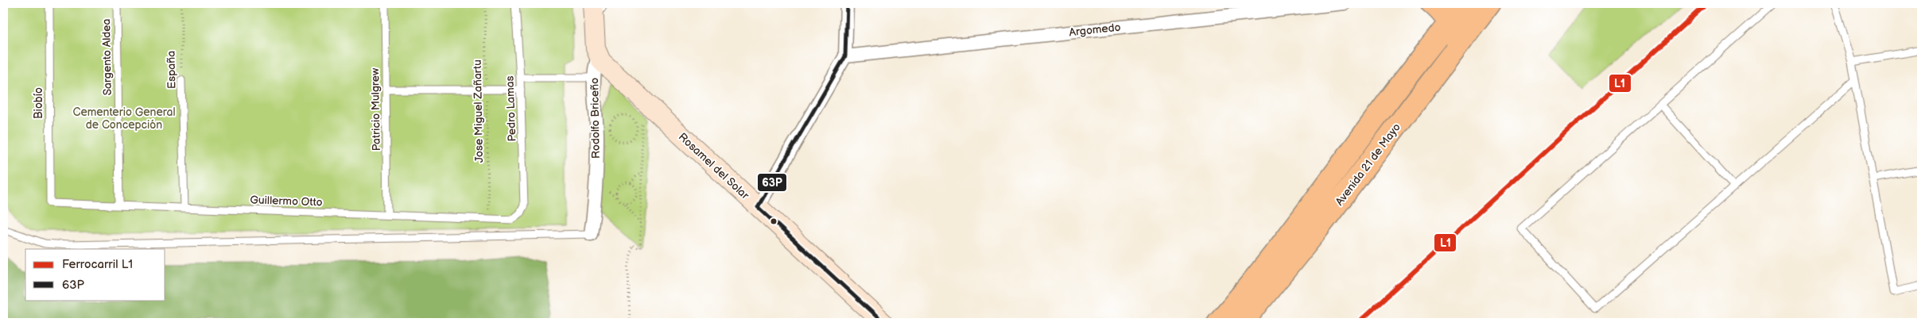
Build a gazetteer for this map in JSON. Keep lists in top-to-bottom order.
{
  "streets": {
    "main road": ["Avenida 21 de Mayo"],
    "street": ["Argomedo", "Rodolfo Briceño", "Rosamel del Solar"],
    "lane": [
      "Sargento Aldea",
      "España",
      "Biobío",
      "Pedro Lamas",
      "Patricio Mulgrew",
      "Guillermo Otto"
    ],
    "path": ["Jose Miguel Zañartu"]
  },
  "crossings": [
    ["Sargento Aldea", "Guillermo Otto"],
    ["España", "Guillermo Otto"],
    ["Biobío", "Guillermo Otto"],
    ["Pedro Lamas", "Guillermo Otto"],
    ["Patricio Mulgrew", "Guillermo Otto"],
    ["Jose Miguel Zañartu", "Guillermo Otto"],
    ["Rodolfo Briceño", "Rosamel del Solar"]
  ],
  "parks": ["Cementerio General de Concepción"],
  "lines": ["rail line L1", "transit line 63P"],
  "legend": ["Ferrocarril L1", "63P"]
}
